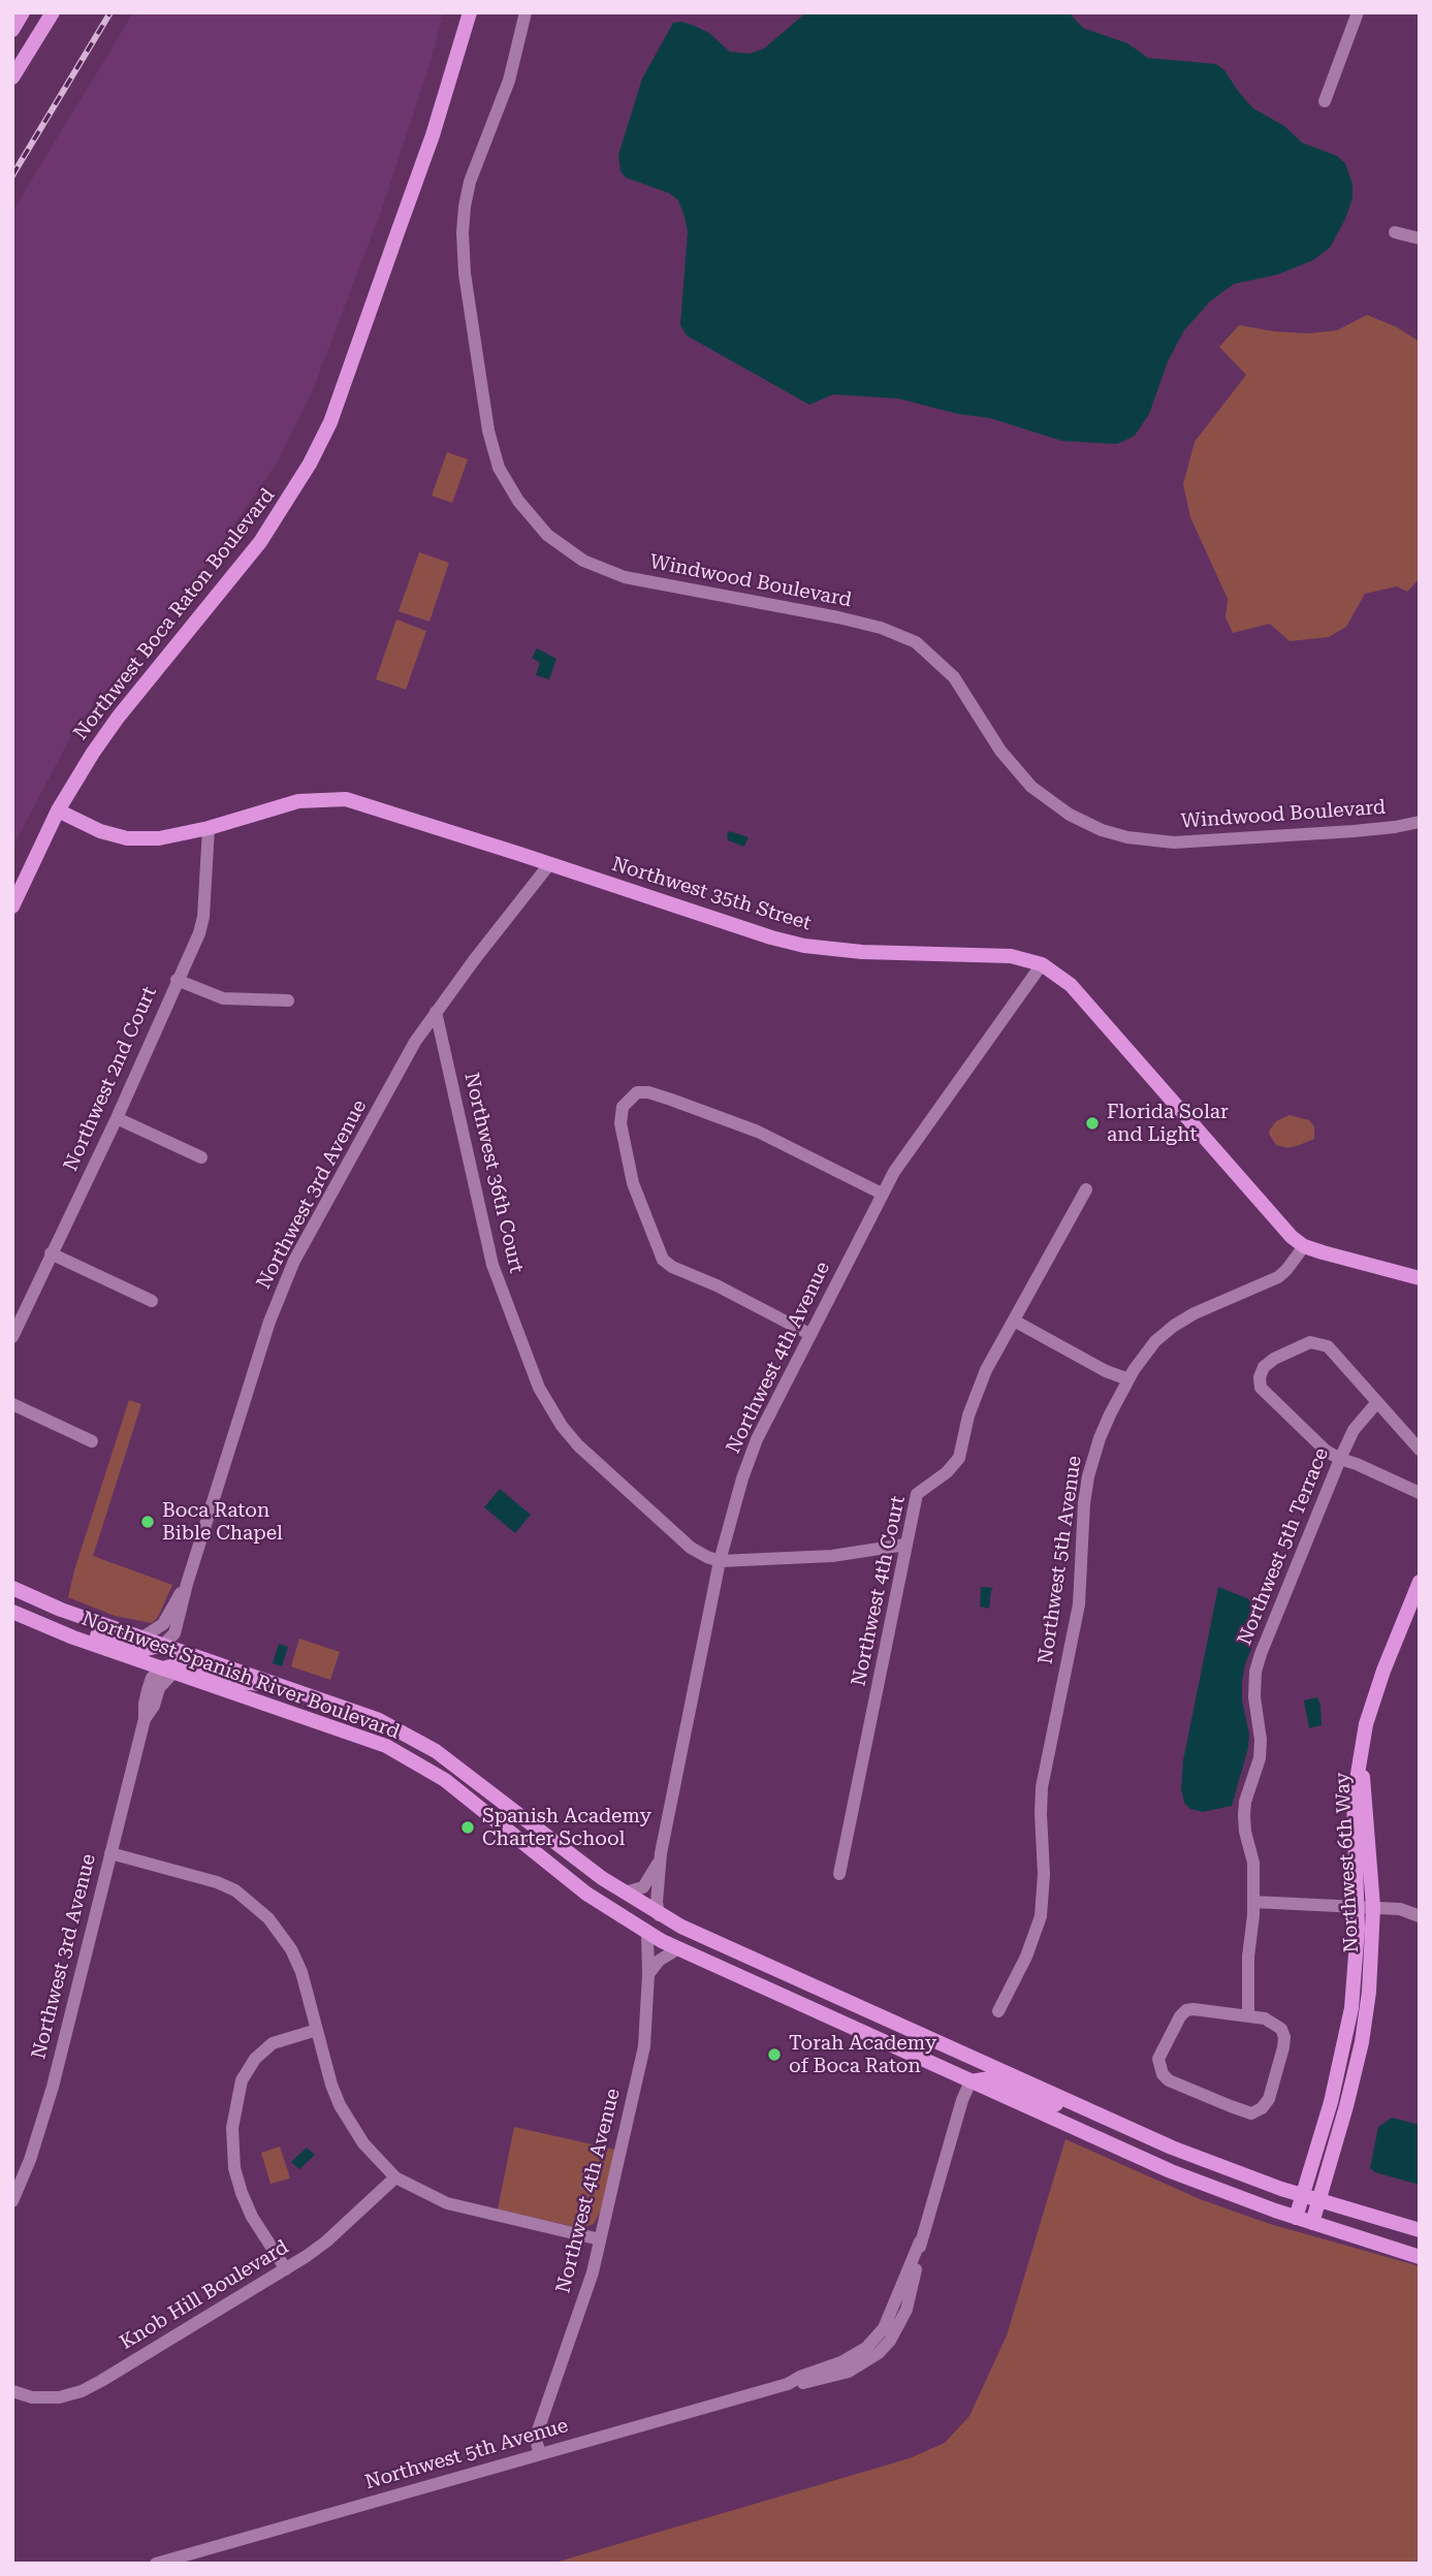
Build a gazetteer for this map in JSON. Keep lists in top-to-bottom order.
{
  "streets": {
    "main road": [
      "Northwest Boca Raton Boulevard",
      "Northwest 35th Street",
      "Northwest Spanish River Boulevard",
      "Northwest 6th Way"
    ],
    "street": [
      "Windwood Boulevard",
      "Northwest 2nd Court",
      "Northwest 36th Court",
      "Northwest 3rd Avenue",
      "Northwest 4th Avenue",
      "Northwest 5th Terrace",
      "Northwest 5th Avenue",
      "Northwest 4th Court",
      "Knob Hill Boulevard"
    ]
  },
  "crossings": [
    ["Northwest Boca Raton Boulevard", "Northwest 35th Street"],
    ["Northwest 35th Street", "Northwest 2nd Court"],
    ["Northwest 35th Street", "Northwest 3rd Avenue"],
    ["Northwest 35th Street", "Northwest 4th Avenue"],
    ["Northwest 35th Street", "Northwest 5th Avenue"],
    ["Northwest 36th Court", "Northwest 3rd Avenue"],
    ["Northwest 36th Court", "Northwest 4th Avenue"],
    ["Northwest 3rd Avenue", "Northwest Spanish River Boulevard"],
    ["Northwest 4th Avenue", "Northwest 5th Avenue"],
    ["Northwest 4th Avenue", "Northwest Spanish River Boulevard"],
    ["Northwest 5th Avenue", "Northwest Spanish River Boulevard"],
    ["Northwest Spanish River Boulevard", "Northwest 6th Way"]
  ],
  "places": [
    "Florida Solar and Light",
    "Boca Raton Bible Chapel",
    "Spanish Academy Charter School",
    "Torah Academy of Boca Raton"
  ]
}
